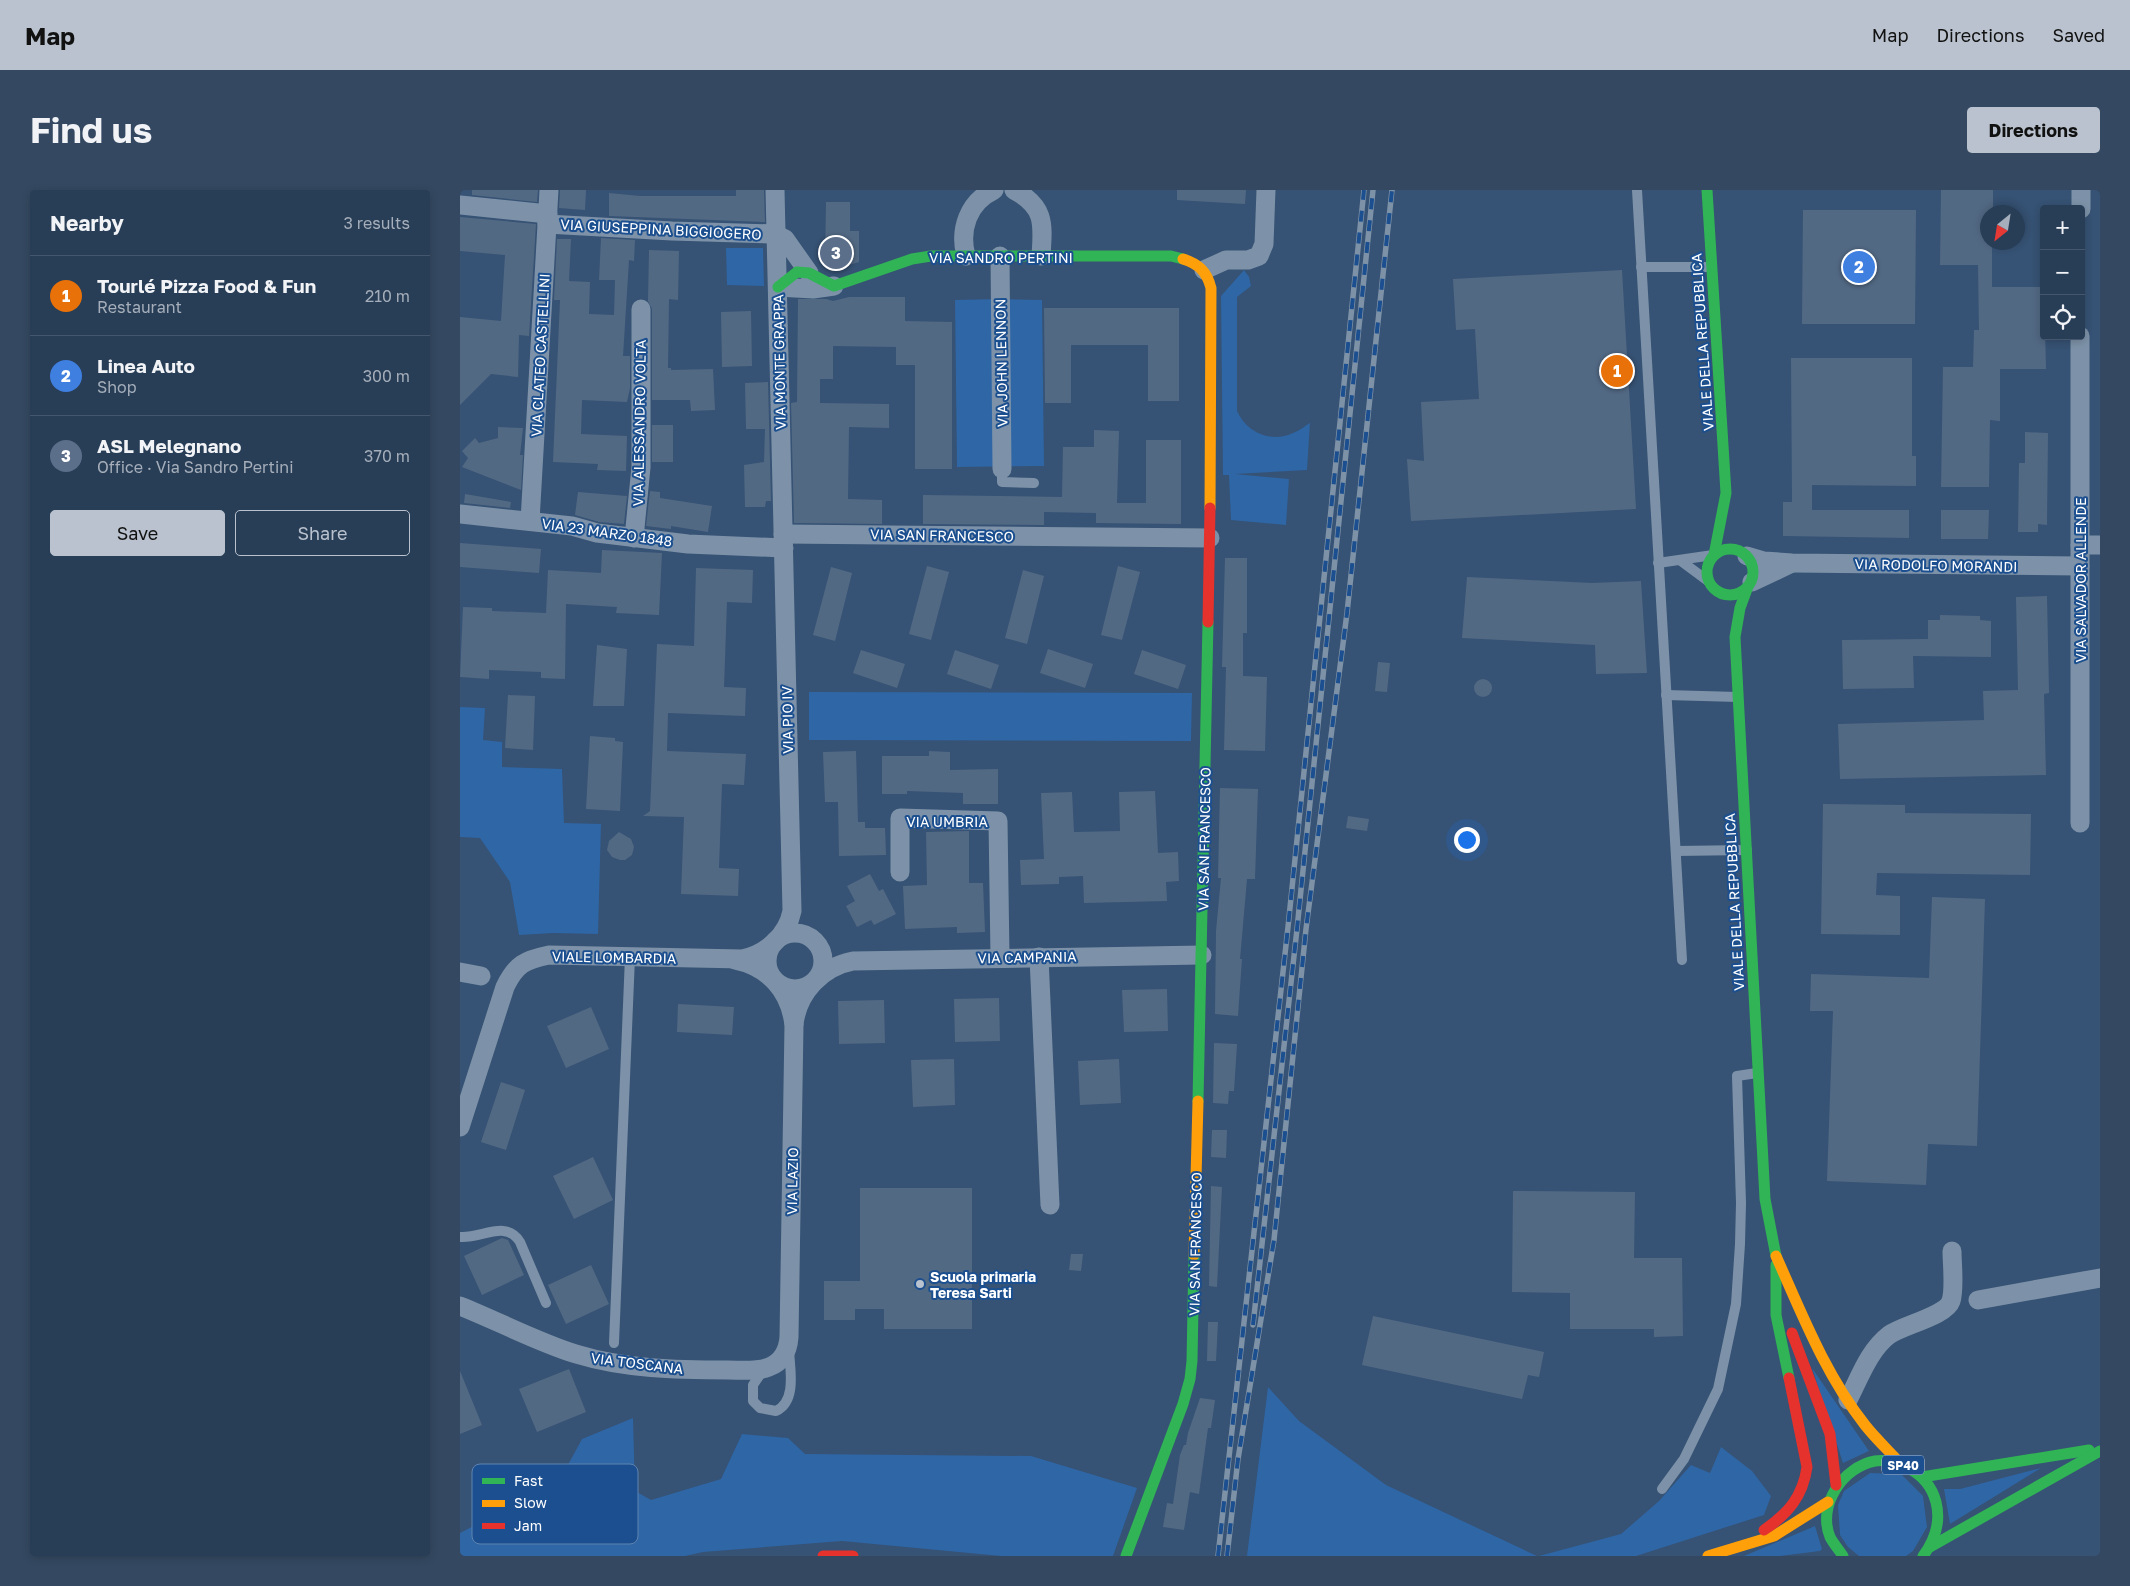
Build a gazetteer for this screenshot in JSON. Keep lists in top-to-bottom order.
{
  "streets": {
    "street": [
      "VIA GIUSEPPINA BIGGIOGERO",
      "VIA SANDRO PERTINI",
      "VIALE DELLA REPUBBLICA",
      "VIA CLATEO CASTELLINI",
      "VIA MONTE GRAPPA",
      "VIA JOHN LENNON",
      "VIA ALESSANDRO VOLTA",
      "VIA 23 MARZO 1848",
      "VIA SAN FRANCESCO",
      "VIA RODOLFO MORANDI",
      "VIA SALVADOR ALLENDE",
      "VIA PIO IV",
      "VIA UMBRIA",
      "VIALE LOMBARDIA",
      "VIA CAMPANIA",
      "VIA LAZIO",
      "VIA TOSCANA",
      "SP40"
    ]
  },
  "crossings": [
    ["VIA GIUSEPPINA BIGGIOGERO", "VIA CLATEO CASTELLINI"],
    ["VIA GIUSEPPINA BIGGIOGERO", "VIA MONTE GRAPPA"],
    ["VIA SANDRO PERTINI", "VIA JOHN LENNON"],
    ["VIALE DELLA REPUBBLICA", "VIA RODOLFO MORANDI"],
    ["VIA CLATEO CASTELLINI", "VIA 23 MARZO 1848"],
    ["VIA MONTE GRAPPA", "VIA 23 MARZO 1848"],
    ["VIA MONTE GRAPPA", "VIA SAN FRANCESCO"],
    ["VIA MONTE GRAPPA", "VIA PIO IV"],
    ["VIA ALESSANDRO VOLTA", "VIA 23 MARZO 1848"],
    ["VIA 23 MARZO 1848", "VIA SAN FRANCESCO"],
    ["VIA 23 MARZO 1848", "VIA PIO IV"],
    ["VIA SAN FRANCESCO", "VIA PIO IV"],
    ["VIA SAN FRANCESCO", "VIA CAMPANIA"],
    ["VIA RODOLFO MORANDI", "VIA SALVADOR ALLENDE"],
    ["VIA PIO IV", "VIALE LOMBARDIA"],
    ["VIA PIO IV", "VIA CAMPANIA"],
    ["VIA PIO IV", "VIA LAZIO"],
    ["VIA UMBRIA", "VIA CAMPANIA"],
    ["VIALE LOMBARDIA", "VIA CAMPANIA"],
    ["VIALE LOMBARDIA", "VIA LAZIO"],
    ["VIA CAMPANIA", "VIA LAZIO"],
    ["VIA LAZIO", "VIA TOSCANA"]
  ],
  "places": ["Scuola primaria Teresa Sarti"],
  "legend": ["Fast", "Slow", "Jam"],
  "north": "bottom left",
  "page": {
    "header": "Map",
    "nav": ["Map", "Directions", "Saved"],
    "buttons": [
      "Directions",
      ["Save", "Share"]
    ],
    "title": "Find us",
    "heading": ["Nearby", "3 results"],
    "map_buttons": ["+", "−"],
    "pins": ["3", "2", "1"],
    "list": [
      {
        "mark": "1",
        "name": "Tourlé Pizza Food & Fun",
        "note": "Restaurant",
        "value": "210 m"
      },
      {
        "mark": "2",
        "name": "Linea Auto",
        "note": "Shop",
        "value": "300 m"
      },
      {
        "mark": "3",
        "name": "ASL Melegnano",
        "note": "Office · Via Sandro Pertini",
        "value": "370 m"
      }
    ]
  }
}
